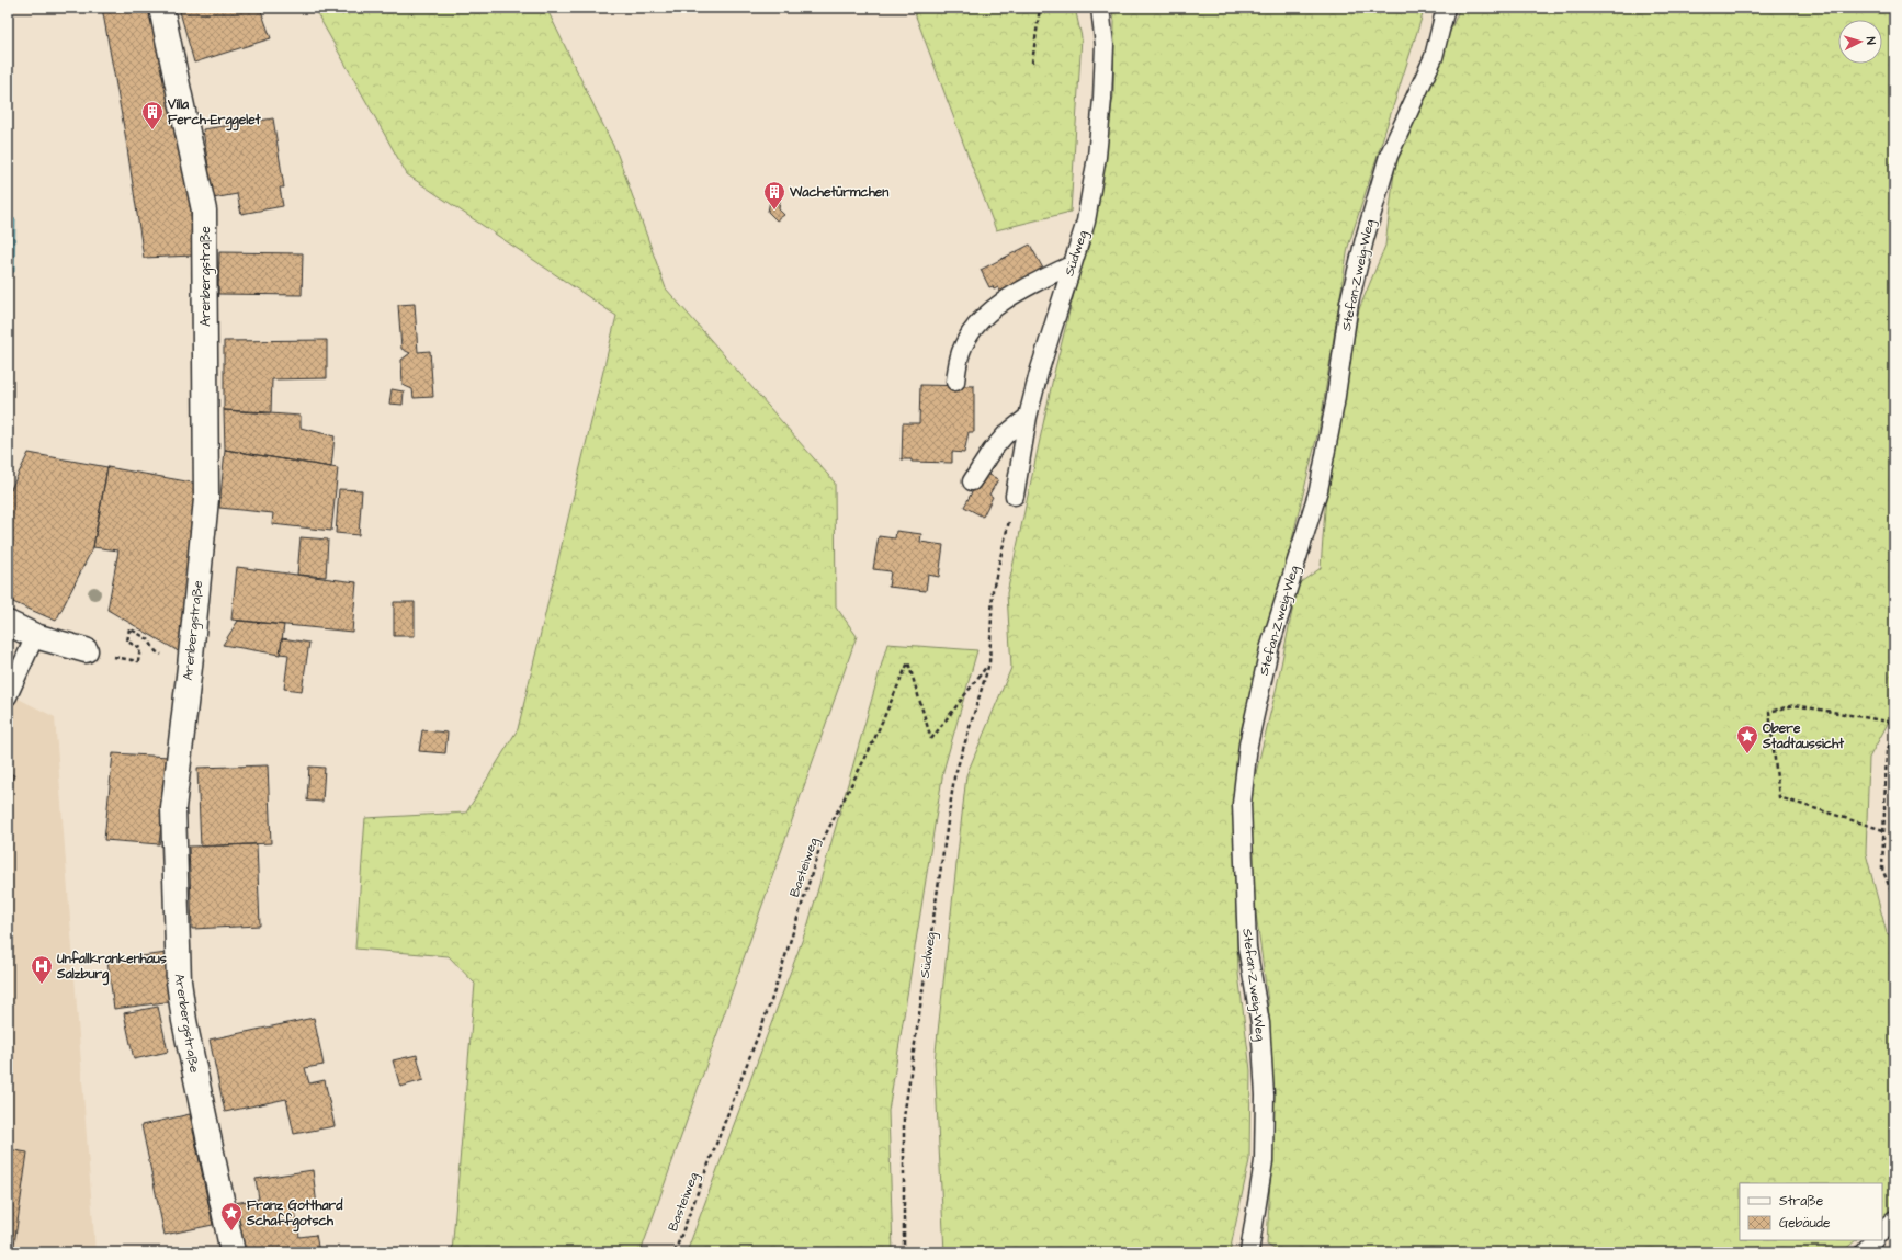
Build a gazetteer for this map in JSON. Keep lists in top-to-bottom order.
{
  "streets": {
    "street": ["Arenbergstraße"],
    "lane": ["Südweg", "Stefan-Zweig-Weg"],
    "path": ["Basteiweg"]
  },
  "crossings": [
    ["Südweg", "Basteiweg"]
  ],
  "places": {
    "building": ["Villa Ferch-Erggelet", "Wachetürmchen"],
    "place": ["Obere Stadtaussicht", "Franz Gotthard Schaffgotsch"],
    "hospital": ["Unfallkrankenhaus Salzburg"]
  },
  "legend": ["Straße", "Gebäude"],
  "north": "right"
}
